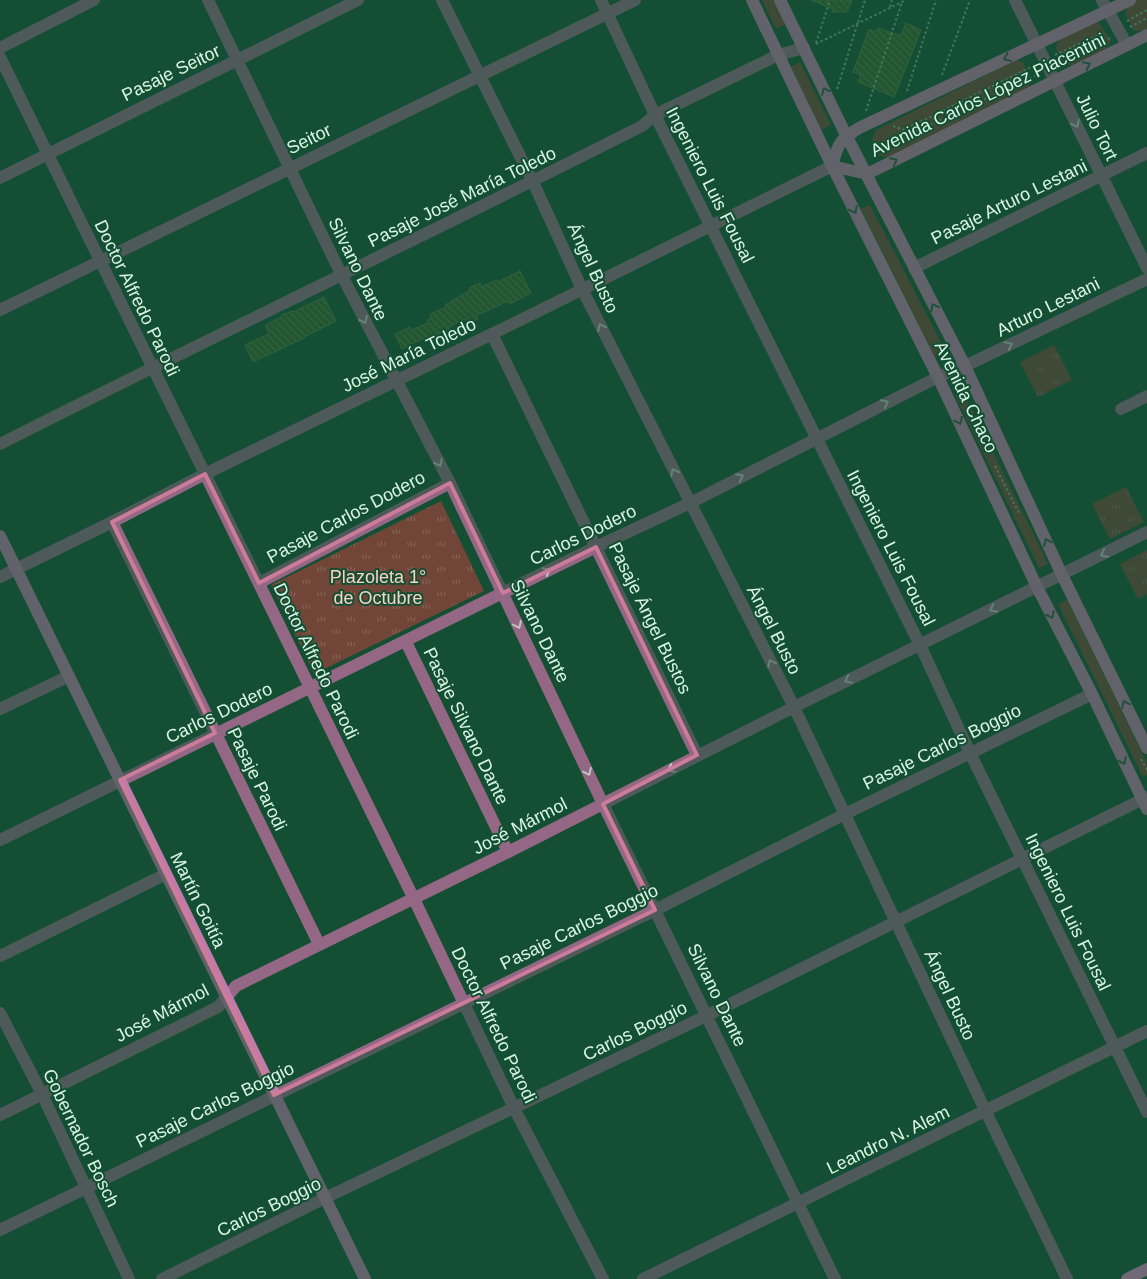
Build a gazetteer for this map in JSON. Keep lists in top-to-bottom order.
{
  "streets": {
    "main road": ["Avenida Carlos López Piacentini", "Avenida Chaco", "Martín Goitía"],
    "street": [
      "Pasaje Seitor",
      "Julio Tort",
      "Seitor",
      "Ingeniero Luis Fousal",
      "Pasaje José María Toledo",
      "Pasaje Arturo Lestani",
      "Ángel Busto",
      "Silvano Dante",
      "Doctor Alfredo Parodi",
      "Arturo Lestani",
      "José María Toledo",
      "Pasaje Carlos Dodero",
      "Carlos Dodero",
      "Pasaje Ángel Bustos",
      "Pasaje Silvano Dante",
      "Pasaje Carlos Boggio",
      "Pasaje Parodi",
      "José Mármol",
      "Carlos Boggio",
      "Gobernador Bosch",
      "Leandro N. Alem"
    ]
  },
  "crossings": [
    ["Pasaje Seitor", "Silvano Dante"],
    ["Pasaje Seitor", "Doctor Alfredo Parodi"],
    ["Avenida Carlos López Piacentini", "Julio Tort"],
    ["Avenida Carlos López Piacentini", "José María Toledo"],
    ["Avenida Carlos López Piacentini", "Avenida Chaco"],
    ["Julio Tort", "Pasaje Arturo Lestani"],
    ["Seitor", "Ingeniero Luis Fousal"],
    ["Seitor", "Ángel Busto"],
    ["Seitor", "Silvano Dante"],
    ["Seitor", "Doctor Alfredo Parodi"],
    ["Ingeniero Luis Fousal", "Pasaje José María Toledo"],
    ["Ingeniero Luis Fousal", "José María Toledo"],
    ["Ingeniero Luis Fousal", "Carlos Dodero"],
    ["Ingeniero Luis Fousal", "Pasaje Carlos Boggio"],
    ["Ingeniero Luis Fousal", "José Mármol"],
    ["Ingeniero Luis Fousal", "Carlos Boggio"],
    ["Ingeniero Luis Fousal", "Leandro N. Alem"],
    ["Pasaje José María Toledo", "Ángel Busto"],
    ["Pasaje José María Toledo", "Silvano Dante"],
    ["Pasaje José María Toledo", "Doctor Alfredo Parodi"],
    ["Pasaje José María Toledo", "Avenida Chaco"],
    ["Pasaje Arturo Lestani", "Avenida Chaco"],
    ["Ángel Busto", "José María Toledo"],
    ["Ángel Busto", "Carlos Dodero"],
    ["Ángel Busto", "Pasaje Carlos Boggio"],
    ["Ángel Busto", "José Mármol"],
    ["Ángel Busto", "Carlos Boggio"],
    ["Ángel Busto", "Leandro N. Alem"],
    ["Silvano Dante", "José María Toledo"],
    ["Silvano Dante", "Pasaje Carlos Dodero"],
    ["Silvano Dante", "Carlos Dodero"],
    ["Silvano Dante", "Pasaje Carlos Boggio"],
    ["Silvano Dante", "José Mármol"],
    ["Silvano Dante", "Carlos Boggio"],
    ["Silvano Dante", "Leandro N. Alem"],
    ["Doctor Alfredo Parodi", "José María Toledo"],
    ["Doctor Alfredo Parodi", "Pasaje Carlos Dodero"],
    ["Doctor Alfredo Parodi", "Carlos Dodero"],
    ["Doctor Alfredo Parodi", "Pasaje Carlos Boggio"],
    ["Doctor Alfredo Parodi", "José Mármol"],
    ["Doctor Alfredo Parodi", "Carlos Boggio"],
    ["Arturo Lestani", "Avenida Chaco"],
    ["Arturo Lestani", "Carlos Dodero"],
    ["José María Toledo", "Avenida Chaco"],
    ["José María Toledo", "Pasaje Ángel Bustos"],
    ["José María Toledo", "Pasaje Parodi"],
    ["José María Toledo", "Martín Goitía"],
    ["Avenida Chaco", "Carlos Dodero"],
    ["Avenida Chaco", "Pasaje Carlos Boggio"],
    ["Avenida Chaco", "José Mármol"],
    ["Avenida Chaco", "Carlos Boggio"],
    ["Carlos Dodero", "Pasaje Ángel Bustos"],
    ["Carlos Dodero", "Pasaje Silvano Dante"],
    ["Carlos Dodero", "Pasaje Parodi"],
    ["Carlos Dodero", "Martín Goitía"],
    ["Pasaje Ángel Bustos", "José Mármol"],
    ["Pasaje Silvano Dante", "José Mármol"],
    ["Pasaje Carlos Boggio", "Martín Goitía"],
    ["Pasaje Carlos Boggio", "Gobernador Bosch"],
    ["Pasaje Parodi", "José Mármol"],
    ["José Mármol", "Martín Goitía"],
    ["José Mármol", "Gobernador Bosch"],
    ["Martín Goitía", "Carlos Boggio"]
  ],
  "one_way": [
    "Julio Tort",
    "Arturo Lestani",
    "Carlos Dodero",
    "José Mármol"
  ],
  "parks": ["Plazoleta 1° de Octubre"]
}
